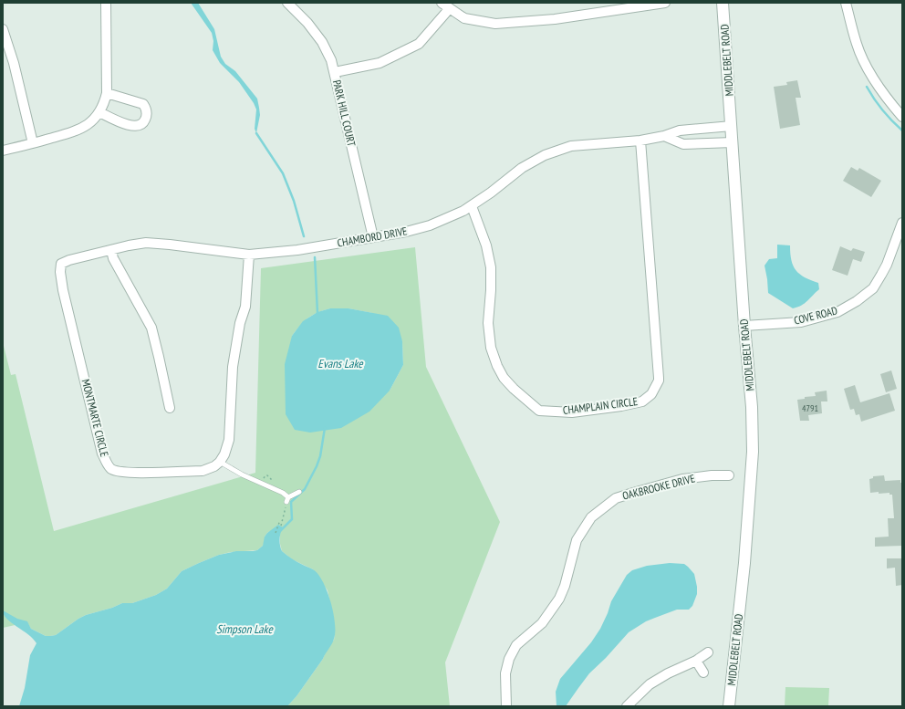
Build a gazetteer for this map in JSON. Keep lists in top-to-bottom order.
{
  "streets": {
    "street": [
      "MIDDLEBELT ROAD",
      "PARK HILL COURT",
      "CHAMBORD DRIVE",
      "COVE ROAD",
      "CHAMPLAIN CIRCLE",
      "MONTMARTE CIRCLE",
      "OAKBROOKE DRIVE"
    ]
  },
  "crossings": [
    ["MIDDLEBELT ROAD", "CHAMBORD DRIVE"],
    ["MIDDLEBELT ROAD", "COVE ROAD"],
    ["PARK HILL COURT", "CHAMBORD DRIVE"],
    ["CHAMBORD DRIVE", "CHAMPLAIN CIRCLE"],
    ["CHAMBORD DRIVE", "MONTMARTE CIRCLE"]
  ],
  "water": ["Evans Lake", "Simpson Lake"],
  "house_numbers": ["4791"]
}
